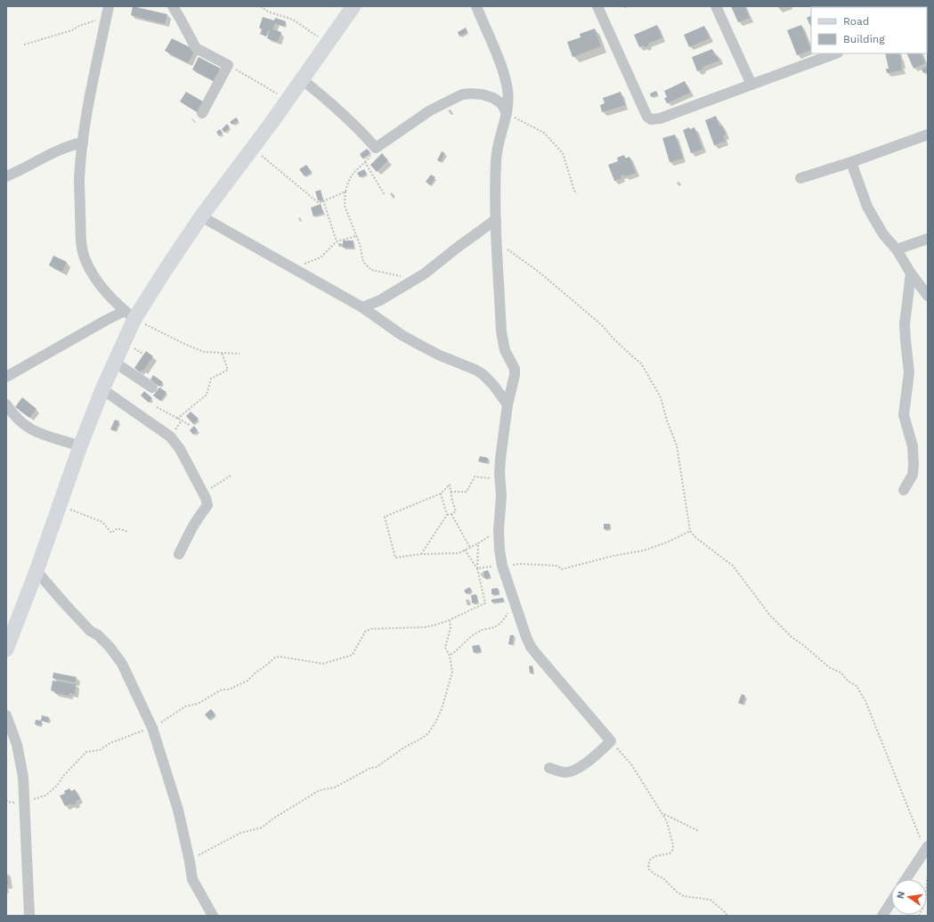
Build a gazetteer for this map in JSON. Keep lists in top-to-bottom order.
{
  "legend": ["Road", "Building"],
  "north": "left"
}
